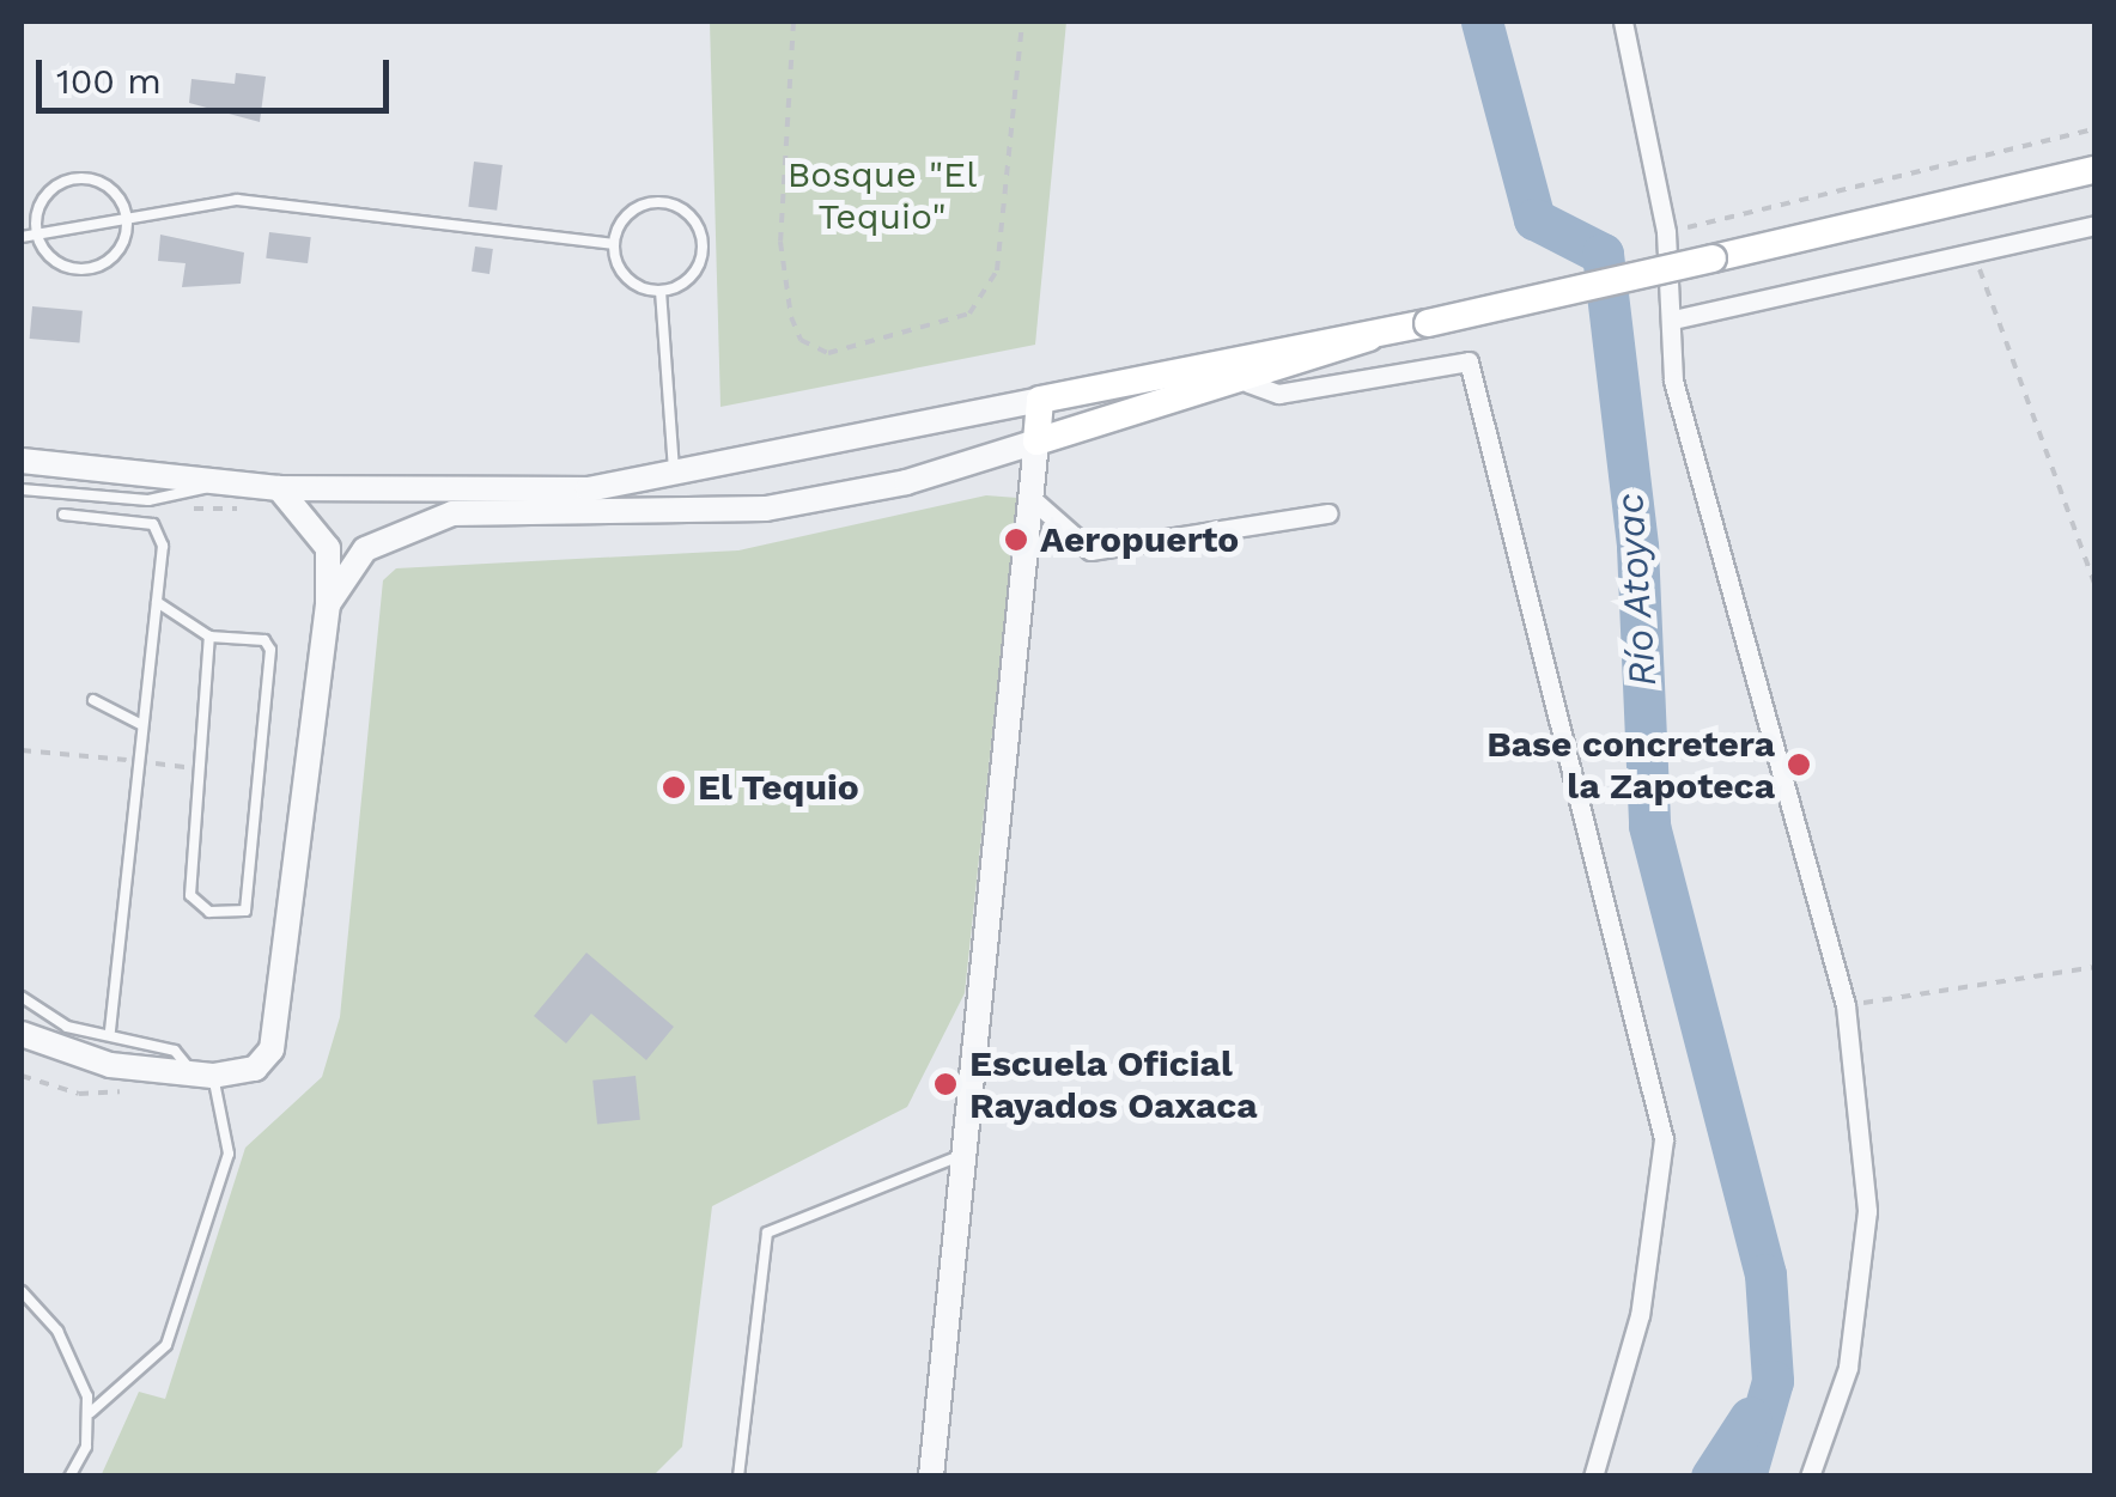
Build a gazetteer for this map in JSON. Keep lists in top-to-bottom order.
{
  "water": ["Río Atoyac"],
  "parks": ["Bosque \"El Tequio\""],
  "places": [
    "Aeropuerto",
    "Base concretera la Zapoteca",
    "El Tequio",
    "Escuela Oficial Rayados Oaxaca"
  ],
  "scale_bar": "100 m"
}
